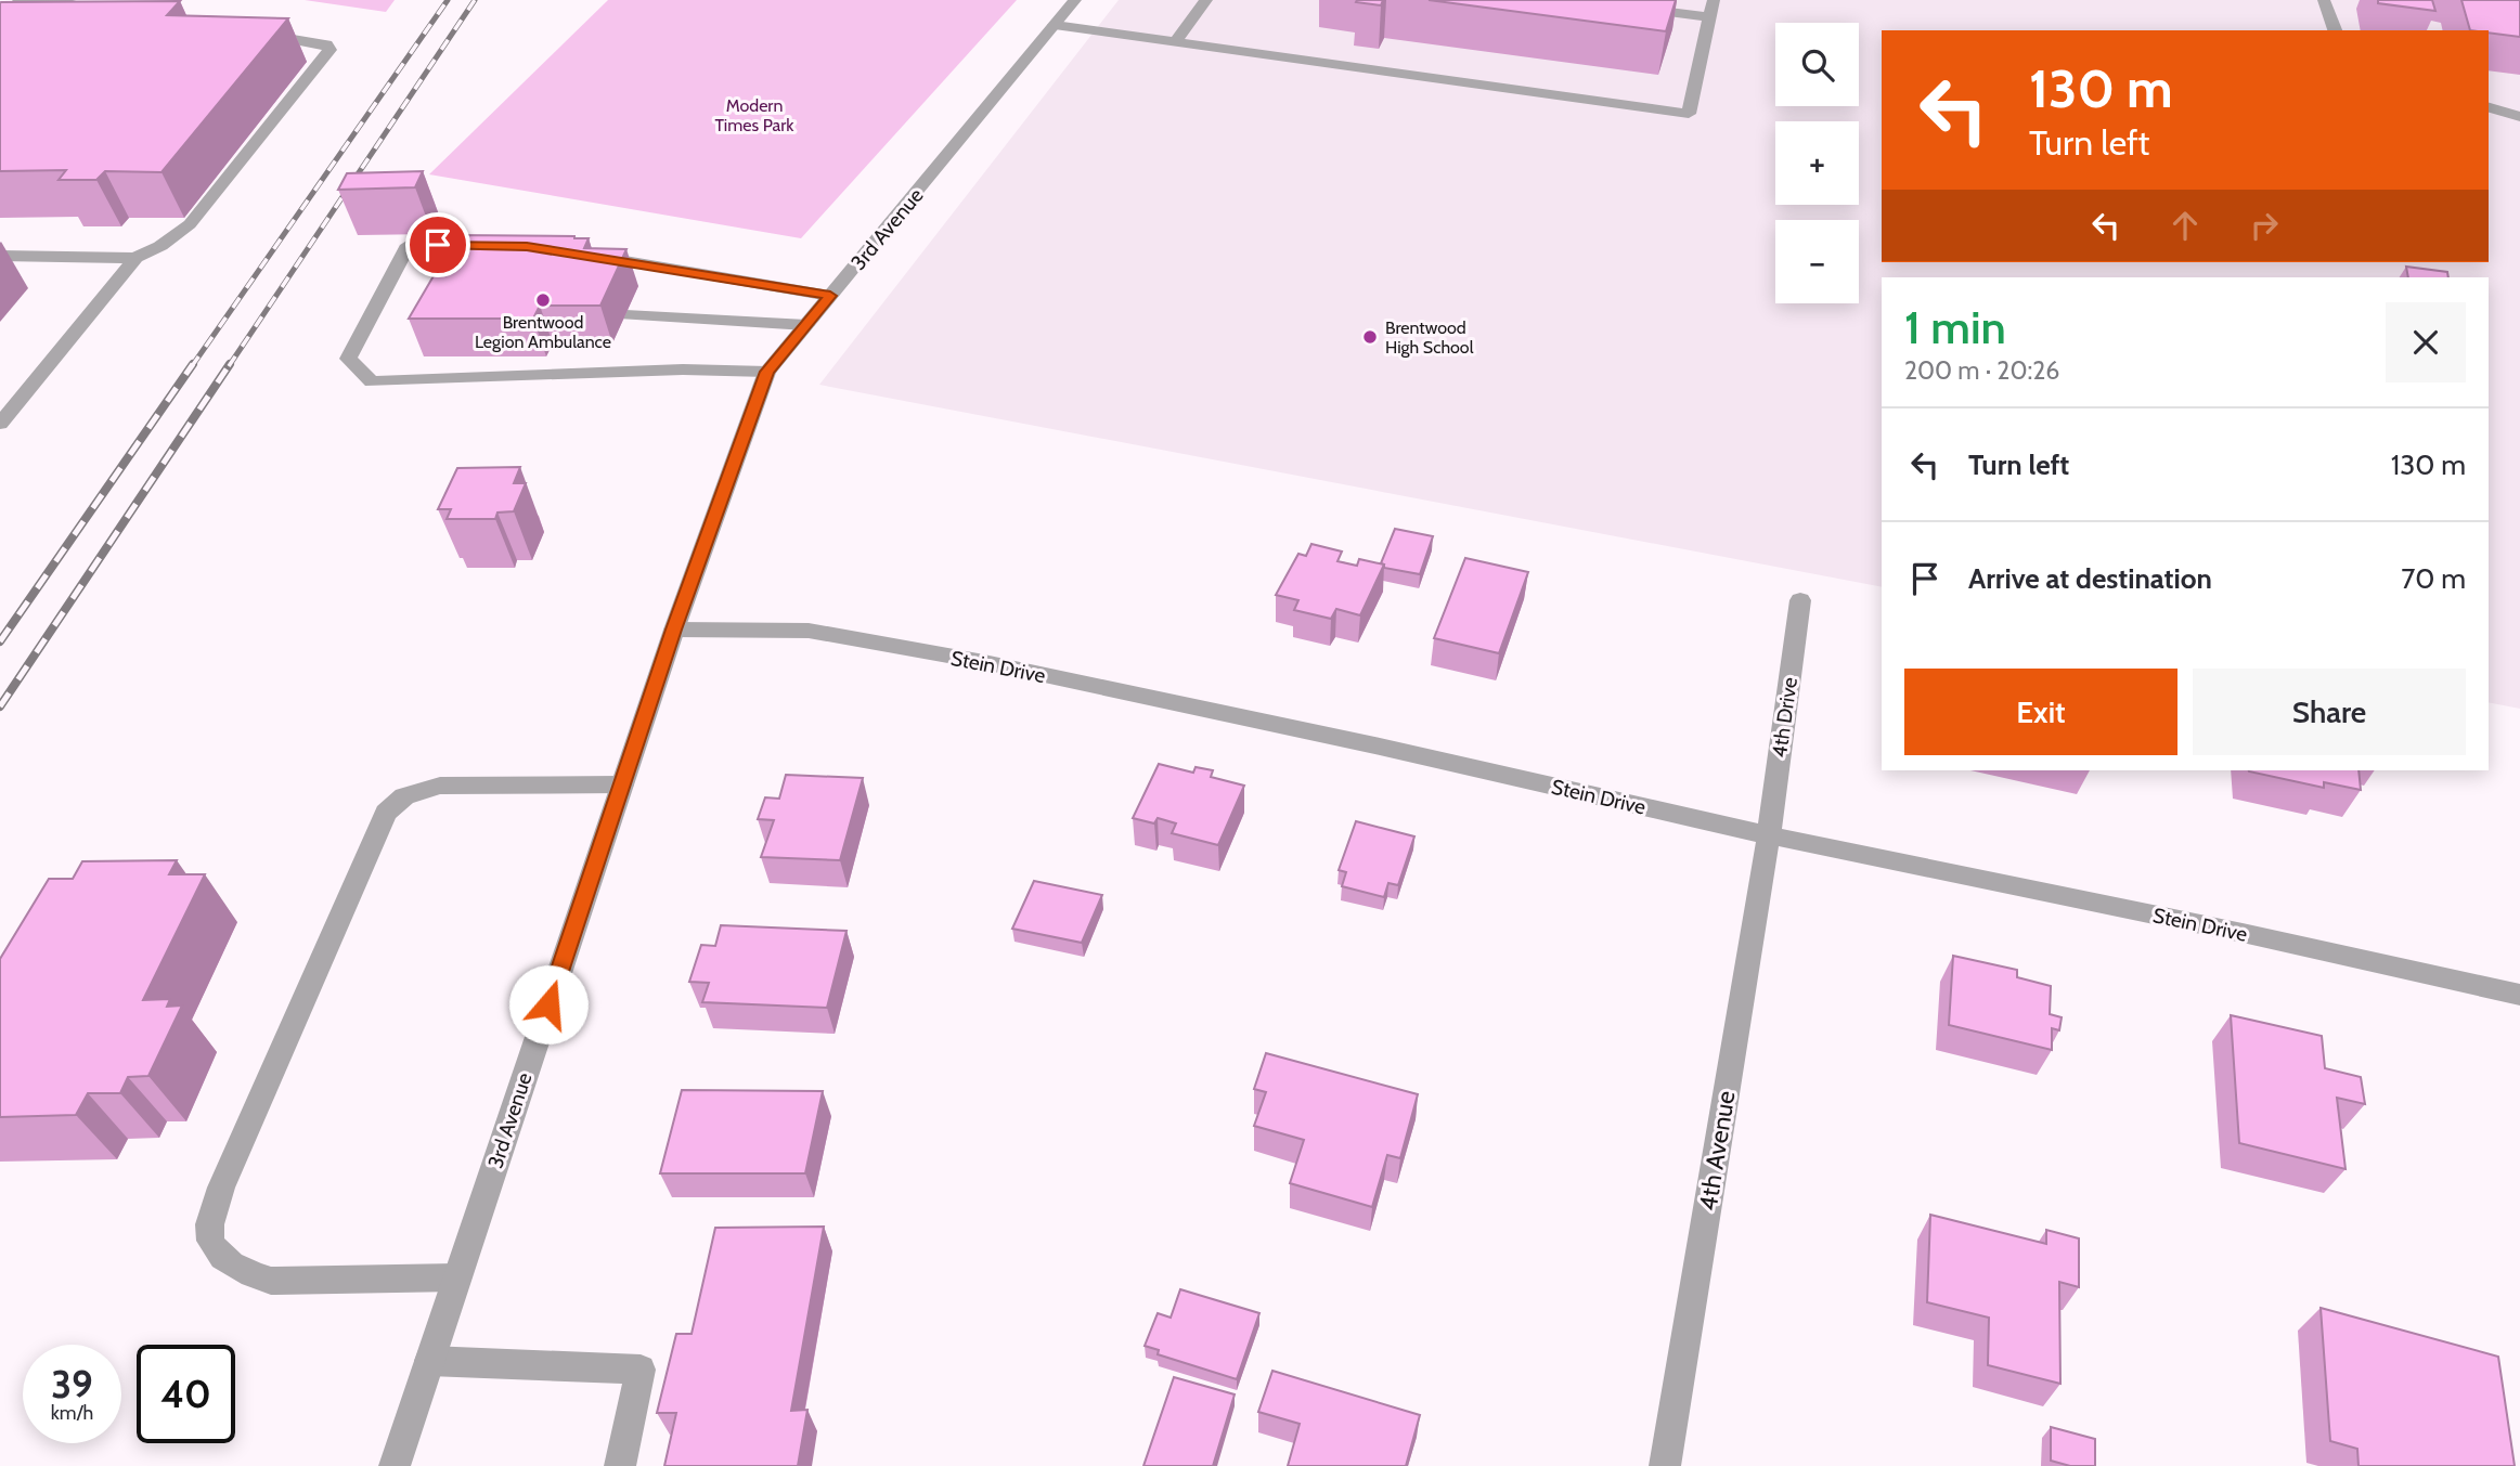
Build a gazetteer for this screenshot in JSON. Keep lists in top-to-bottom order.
{
  "streets": {
    "street": [
      "3rd Avenue",
      "Stein Drive",
      "4th Drive",
      "4th Avenue"
    ]
  },
  "crossings": [
    ["3rd Avenue", "Stein Drive"],
    ["Stein Drive", "4th Drive"],
    ["Stein Drive", "4th Avenue"],
    ["4th Drive", "4th Avenue"]
  ],
  "parks": ["Modern Times Park"],
  "places": ["Brentwood Legion Ambulance", "Brentwood High School"],
  "page": {
    "map_buttons": ["+", "−"],
    "turn": ["130 m", "Turn left"],
    "heading": ["1 min", "200 m · 20:26"],
    "list": [
      {
        "name": "Turn left",
        "value": "130 m"
      },
      {
        "name": "Arrive at destination",
        "value": "70 m"
      }
    ],
    "buttons": ["Exit", "Share"],
    "speed": "39 km/h",
    "limit": "40"
  }
}
